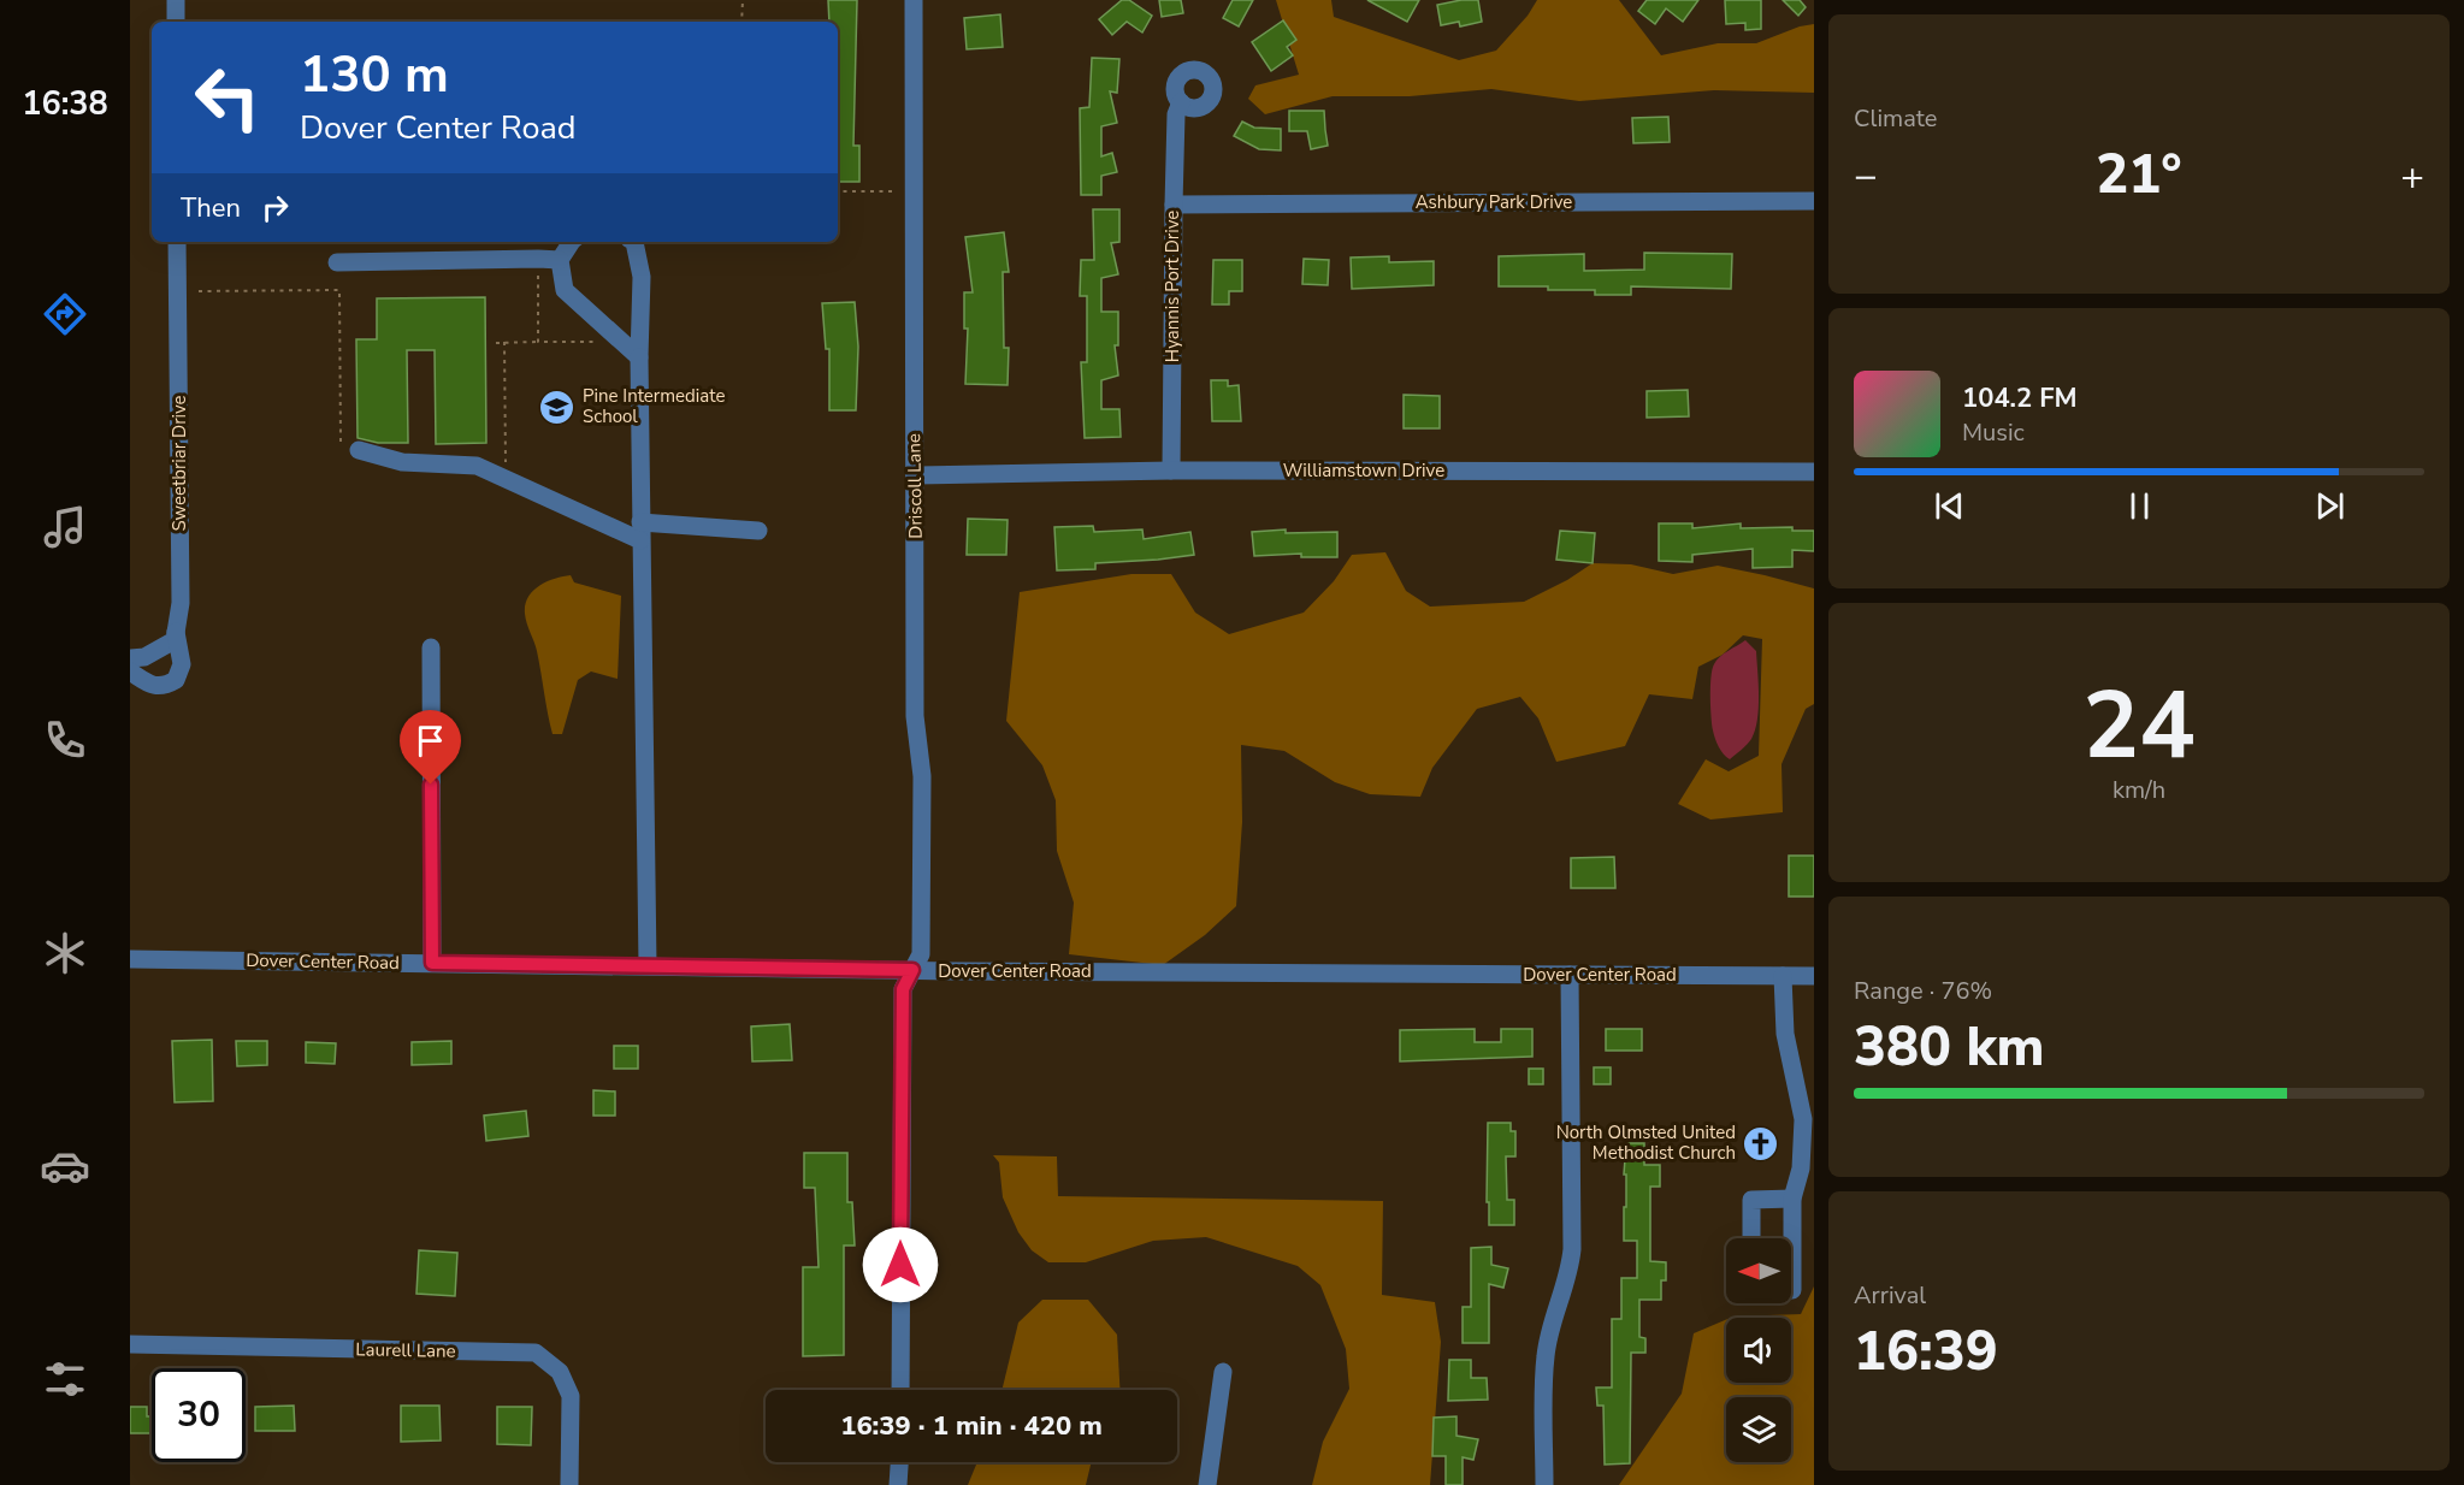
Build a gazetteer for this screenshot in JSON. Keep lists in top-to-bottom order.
{
  "streets": {
    "street": [
      "Ashbury Park Drive",
      "Hyannis Port Drive",
      "Sweetbriar Drive",
      "Williamstown Drive",
      "Driscoll Lane",
      "Dover Center Road",
      "Laurell Lane"
    ]
  },
  "crossings": [
    ["Ashbury Park Drive", "Hyannis Port Drive"],
    ["Hyannis Port Drive", "Williamstown Drive"],
    ["Williamstown Drive", "Driscoll Lane"],
    ["Driscoll Lane", "Dover Center Road"]
  ],
  "places": {
    "school or university": ["Pine Intermediate School"],
    "church": ["North Olmsted United Methodist Church"]
  },
  "north": "left",
  "page": {
    "tabs": "16:38",
    "tile": [
      "Climate",
      ["24", "km/h"],
      ["Range · 76%", "380 km"],
      ["Arrival", "16:39"]
    ],
    "turn": ["130 m", "Dover Center Road"],
    "heat": ["−", "21°", "+"],
    "then": "Then",
    "song": ["104.2 FM", "Music"],
    "limit": "30",
    "trip": "16:39 · 1 min · 420 m"
  }
}
